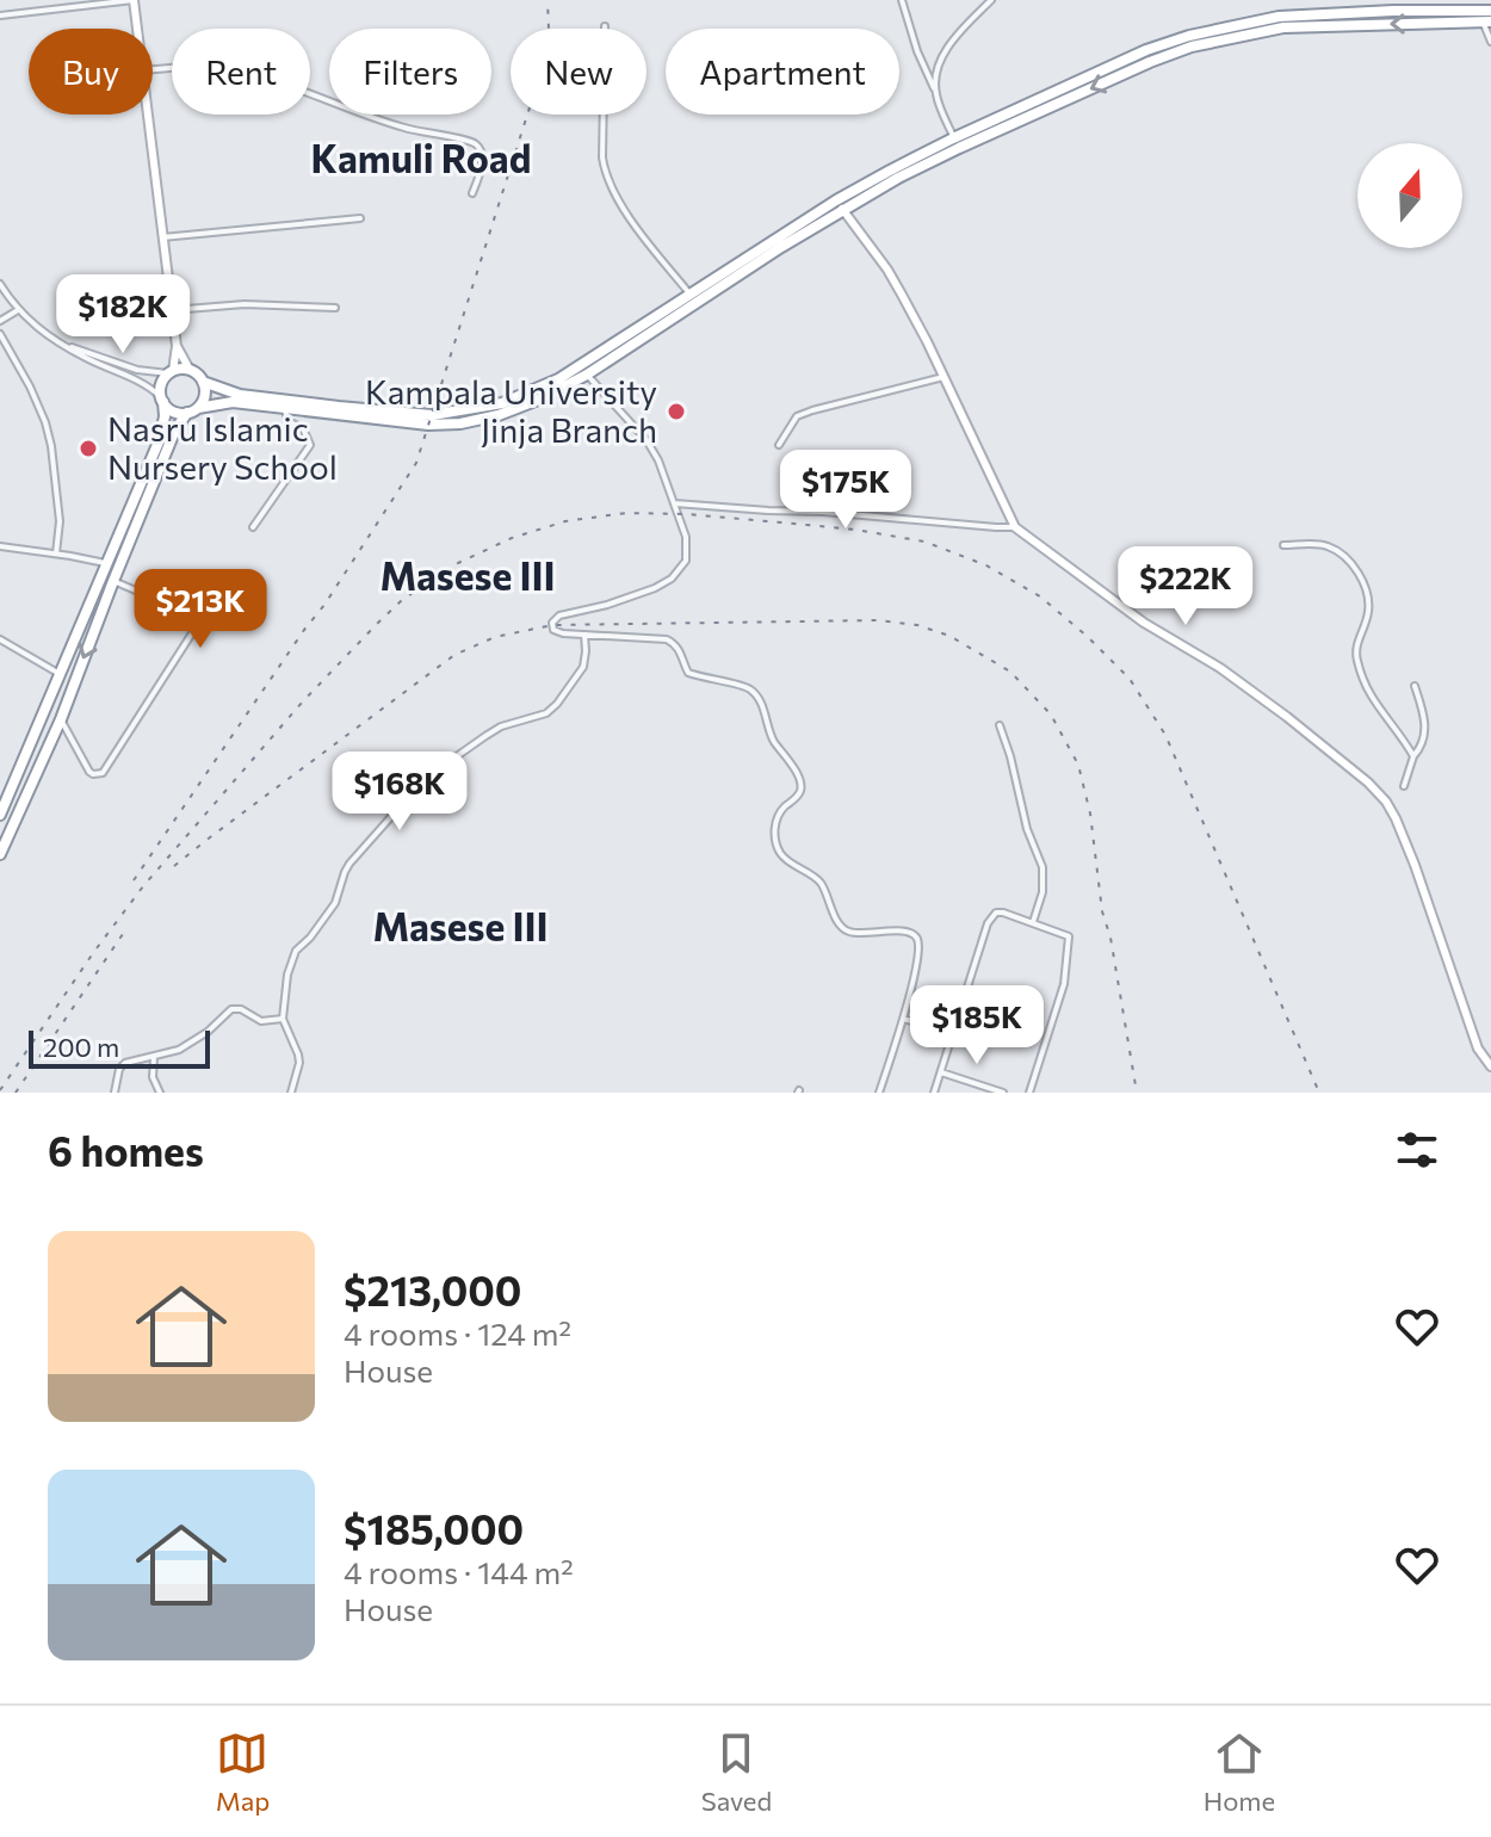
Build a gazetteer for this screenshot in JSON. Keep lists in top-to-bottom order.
{
  "districts": ["Kamuli Road", "Masese III", "Masese III"],
  "places": ["Kampala University Jinja Branch", "Nasru Islamic Nursery School"],
  "scale_bar": "200 m",
  "north": "top",
  "page": {
    "chip": [
      "Buy",
      "Rent",
      "Filters",
      "New",
      "Apartment"
    ],
    "price": [
      "$182K",
      "$175K",
      "$222K",
      "$213K",
      "$168K",
      "$185K"
    ],
    "scale": "200 m",
    "heading": "6 homes",
    "list": [
      {
        "name": "$213,000",
        "note": "4 rooms · 124 m² · House"
      },
      {
        "name": "$185,000",
        "note": "4 rooms · 144 m² · House"
      }
    ],
    "tabs": ["Map", "Saved", "Home"]
  }
}
